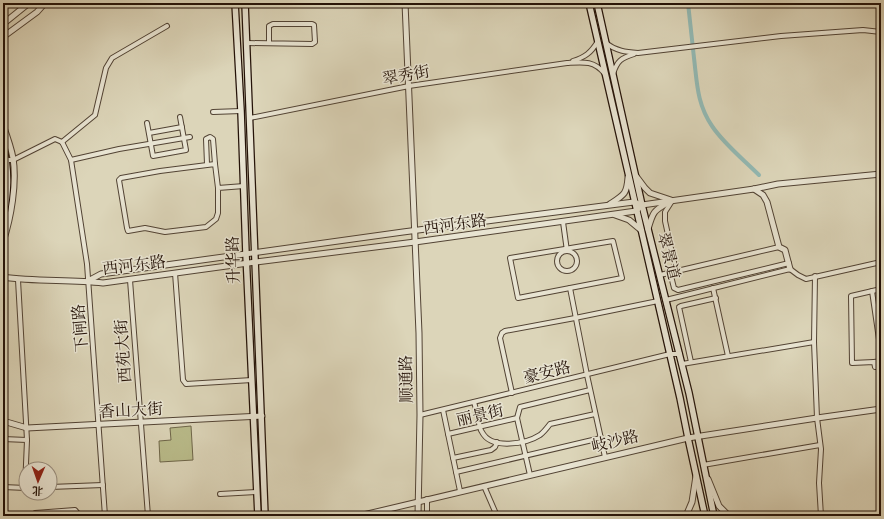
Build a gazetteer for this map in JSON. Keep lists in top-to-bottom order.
{
  "streets": {
    "main road": ["翠景道", "升华路"],
    "street": [
      "翠秀街",
      "西河东路",
      "下闸路",
      "西苑大街",
      "豪安路",
      "顺通路",
      "香山大街",
      "丽景街",
      "岐沙路"
    ]
  },
  "crossings": [
    ["翠秀街", "升华路"],
    ["翠秀街", "顺通路"],
    ["西河东路", "翠景道"],
    ["西河东路", "升华路"],
    ["西河东路", "下闸路"],
    ["西河东路", "西苑大街"],
    ["西河东路", "顺通路"],
    ["翠景道", "豪安路"],
    ["翠景道", "岐沙路"],
    ["升华路", "香山大街"],
    ["下闸路", "香山大街"],
    ["西苑大街", "香山大街"],
    ["豪安路", "顺通路"],
    ["豪安路", "丽景街"],
    ["顺通路", "岐沙路"],
    ["丽景街", "岐沙路"]
  ],
  "north": "bottom"
}
